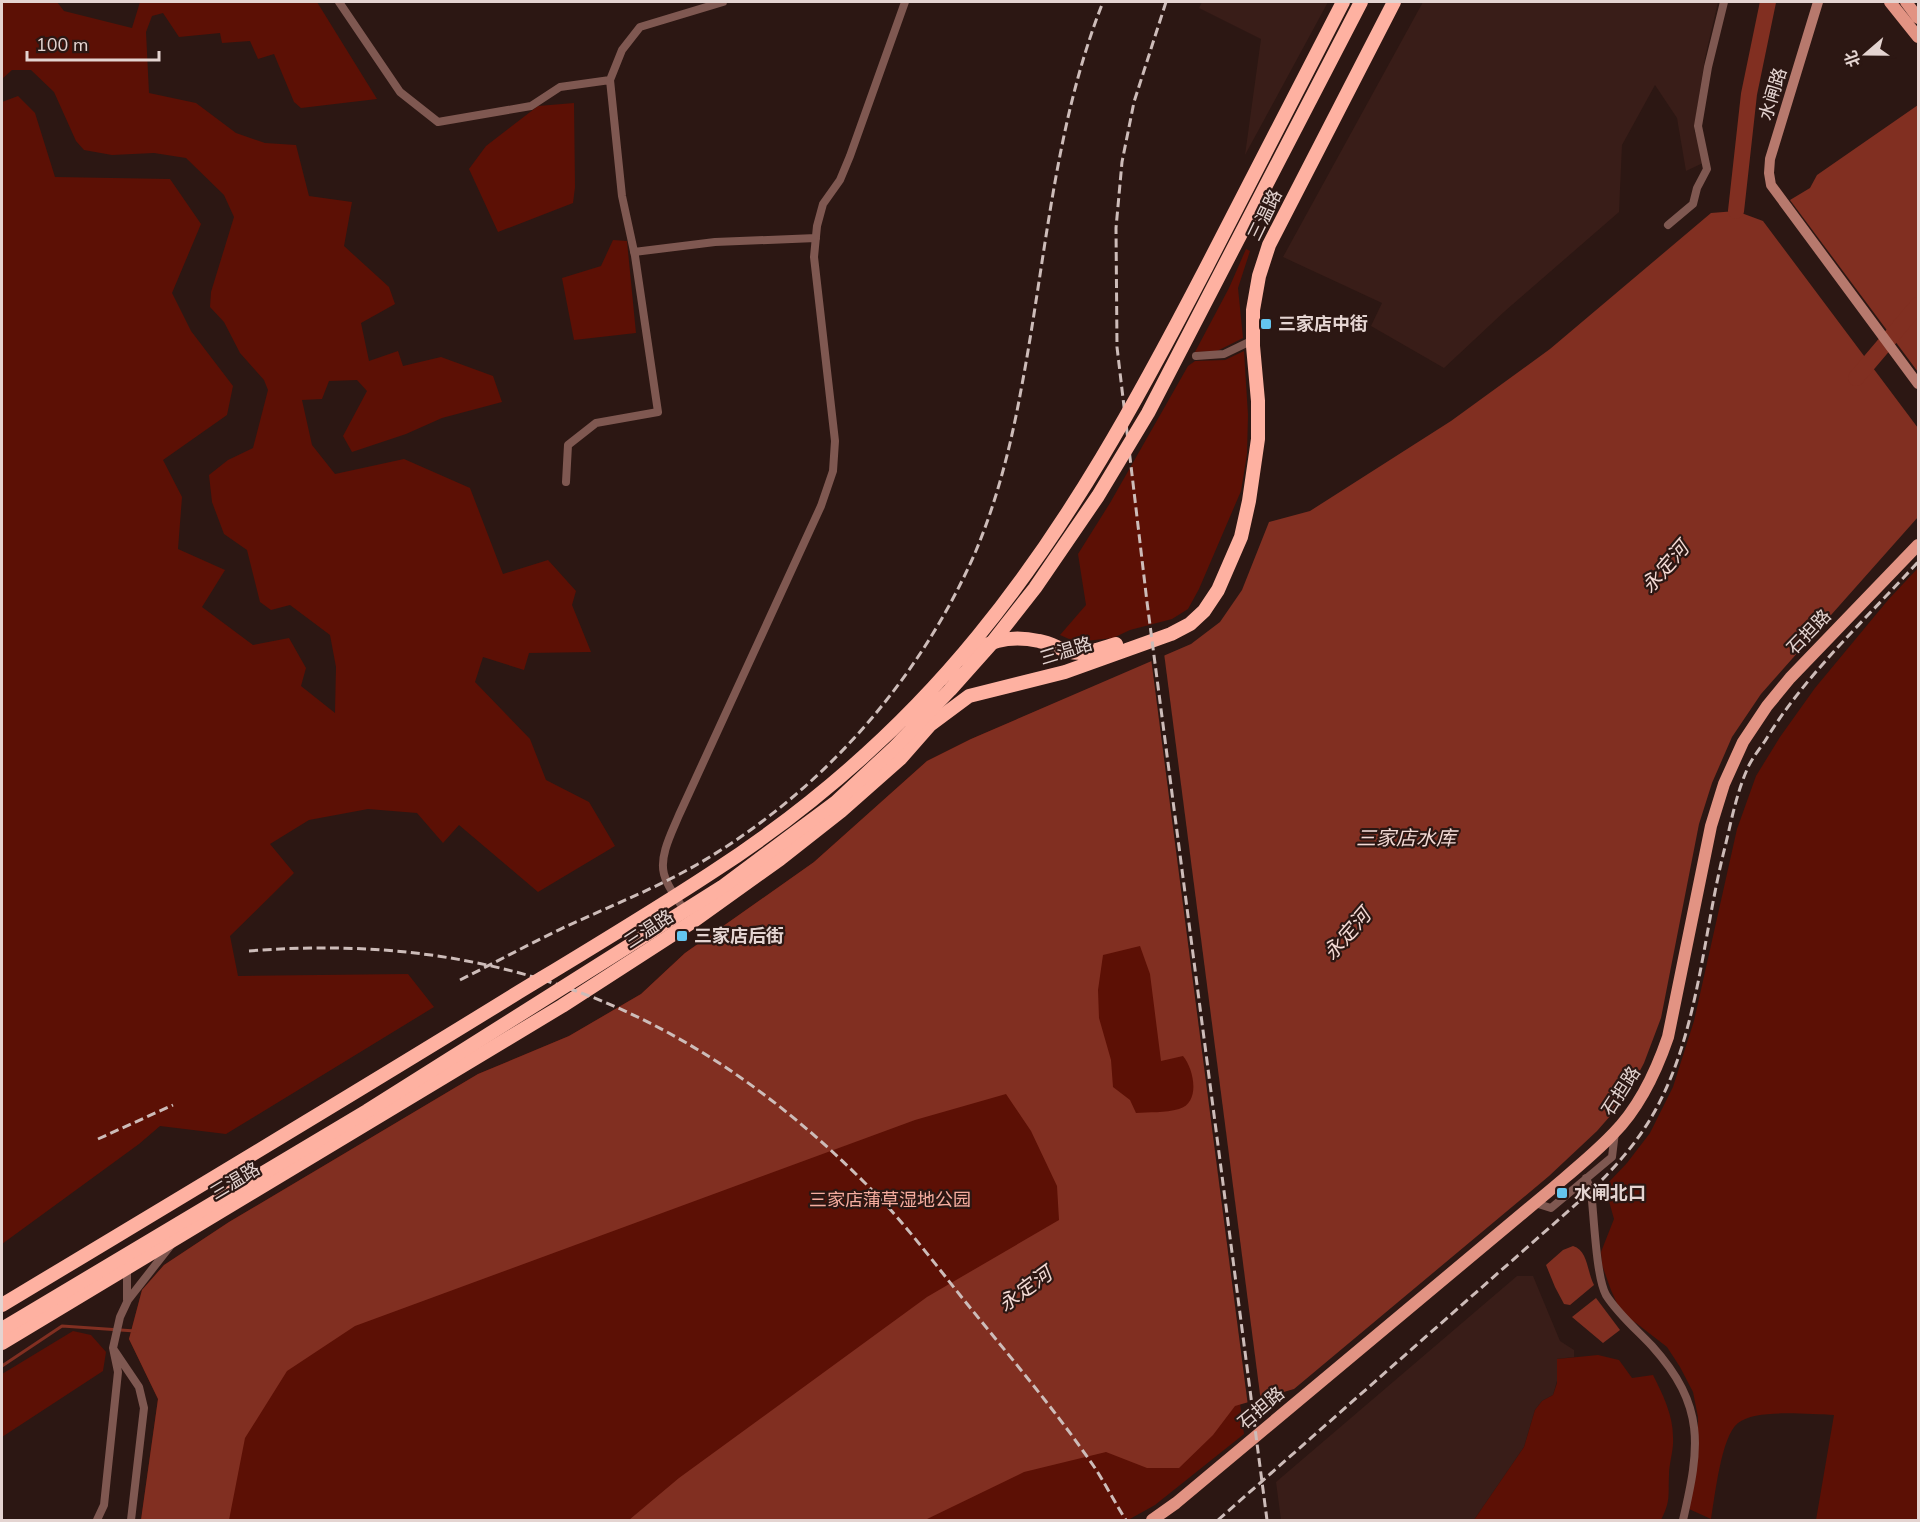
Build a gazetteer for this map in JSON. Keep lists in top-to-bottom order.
{
  "streets": {
    "highway": ["三温路"],
    "main road": ["石担路"],
    "street": ["水闸路"]
  },
  "water": ["永定河", "三家店水库"],
  "parks": ["三家店蒲草湿地公园"],
  "places": {
    "transit": ["三家店中街", "三家店后街", "水闸北口"]
  },
  "scale_bar": "100 m",
  "north": "left"
}
